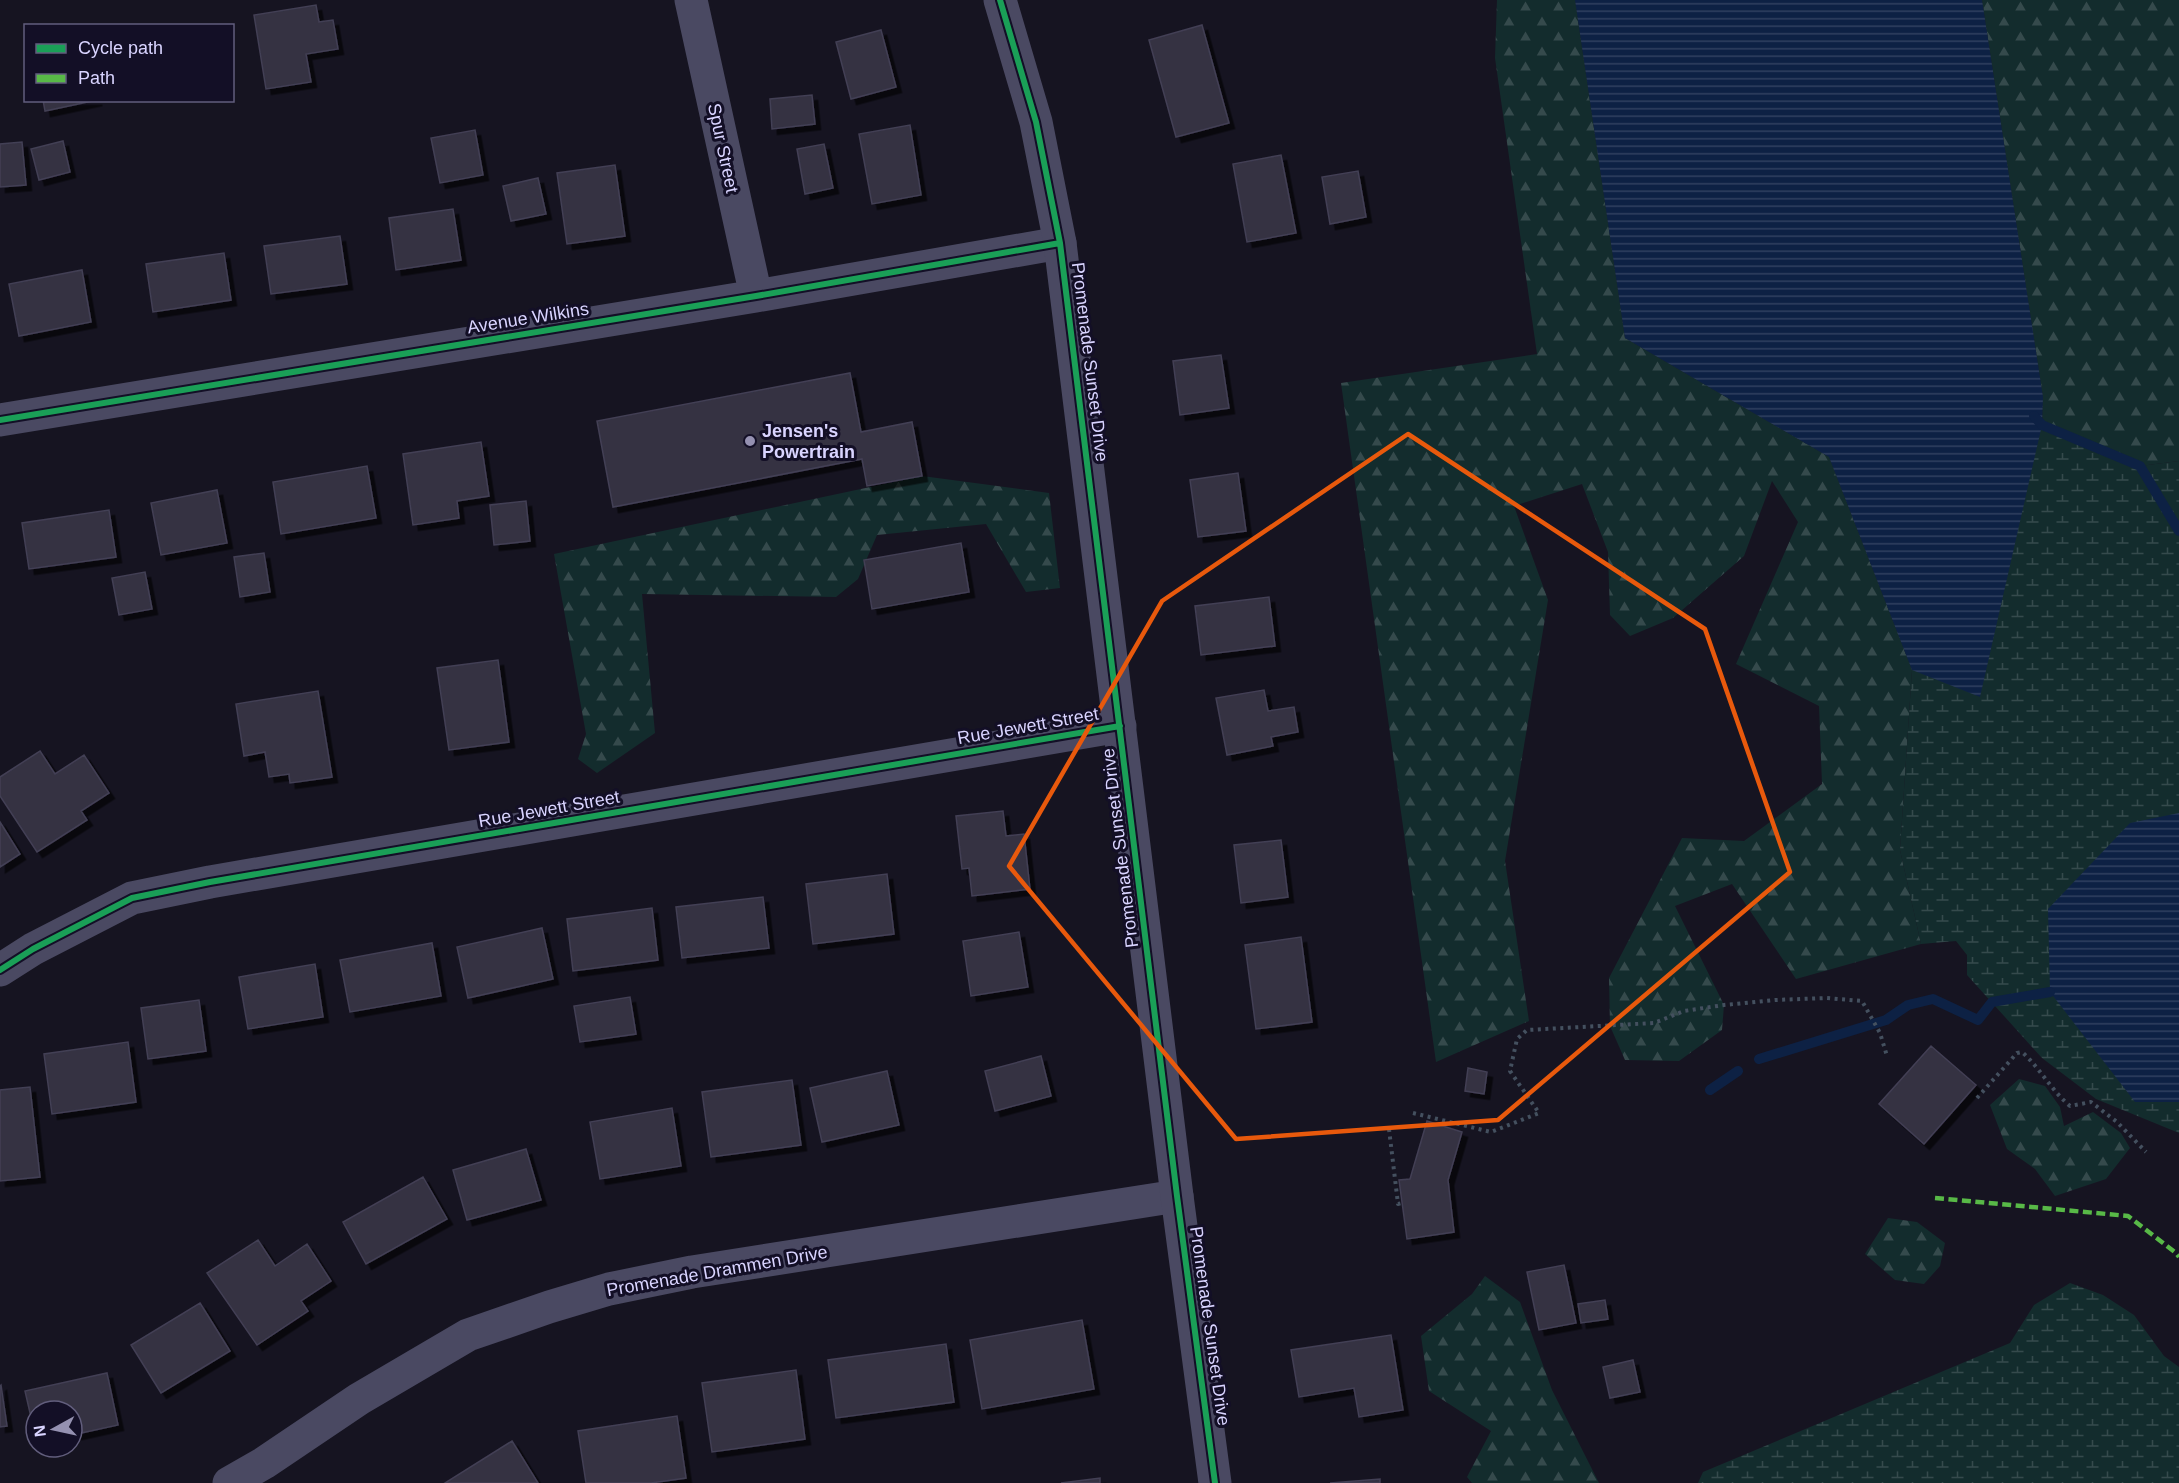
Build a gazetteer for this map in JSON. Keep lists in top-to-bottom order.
{
  "streets": {
    "street": [
      "Spur Street",
      "Avenue Wilkins",
      "Promenade Sunset Drive",
      "Rue Jewett Street",
      "Promenade Drammen Drive"
    ]
  },
  "crossings": [
    ["Spur Street", "Avenue Wilkins"],
    ["Avenue Wilkins", "Promenade Sunset Drive"],
    ["Promenade Sunset Drive", "Rue Jewett Street"],
    ["Promenade Sunset Drive", "Promenade Drammen Drive"]
  ],
  "places": ["Jensen's Powertrain"],
  "legend": ["Cycle path", "Path"],
  "north": "left"
}
